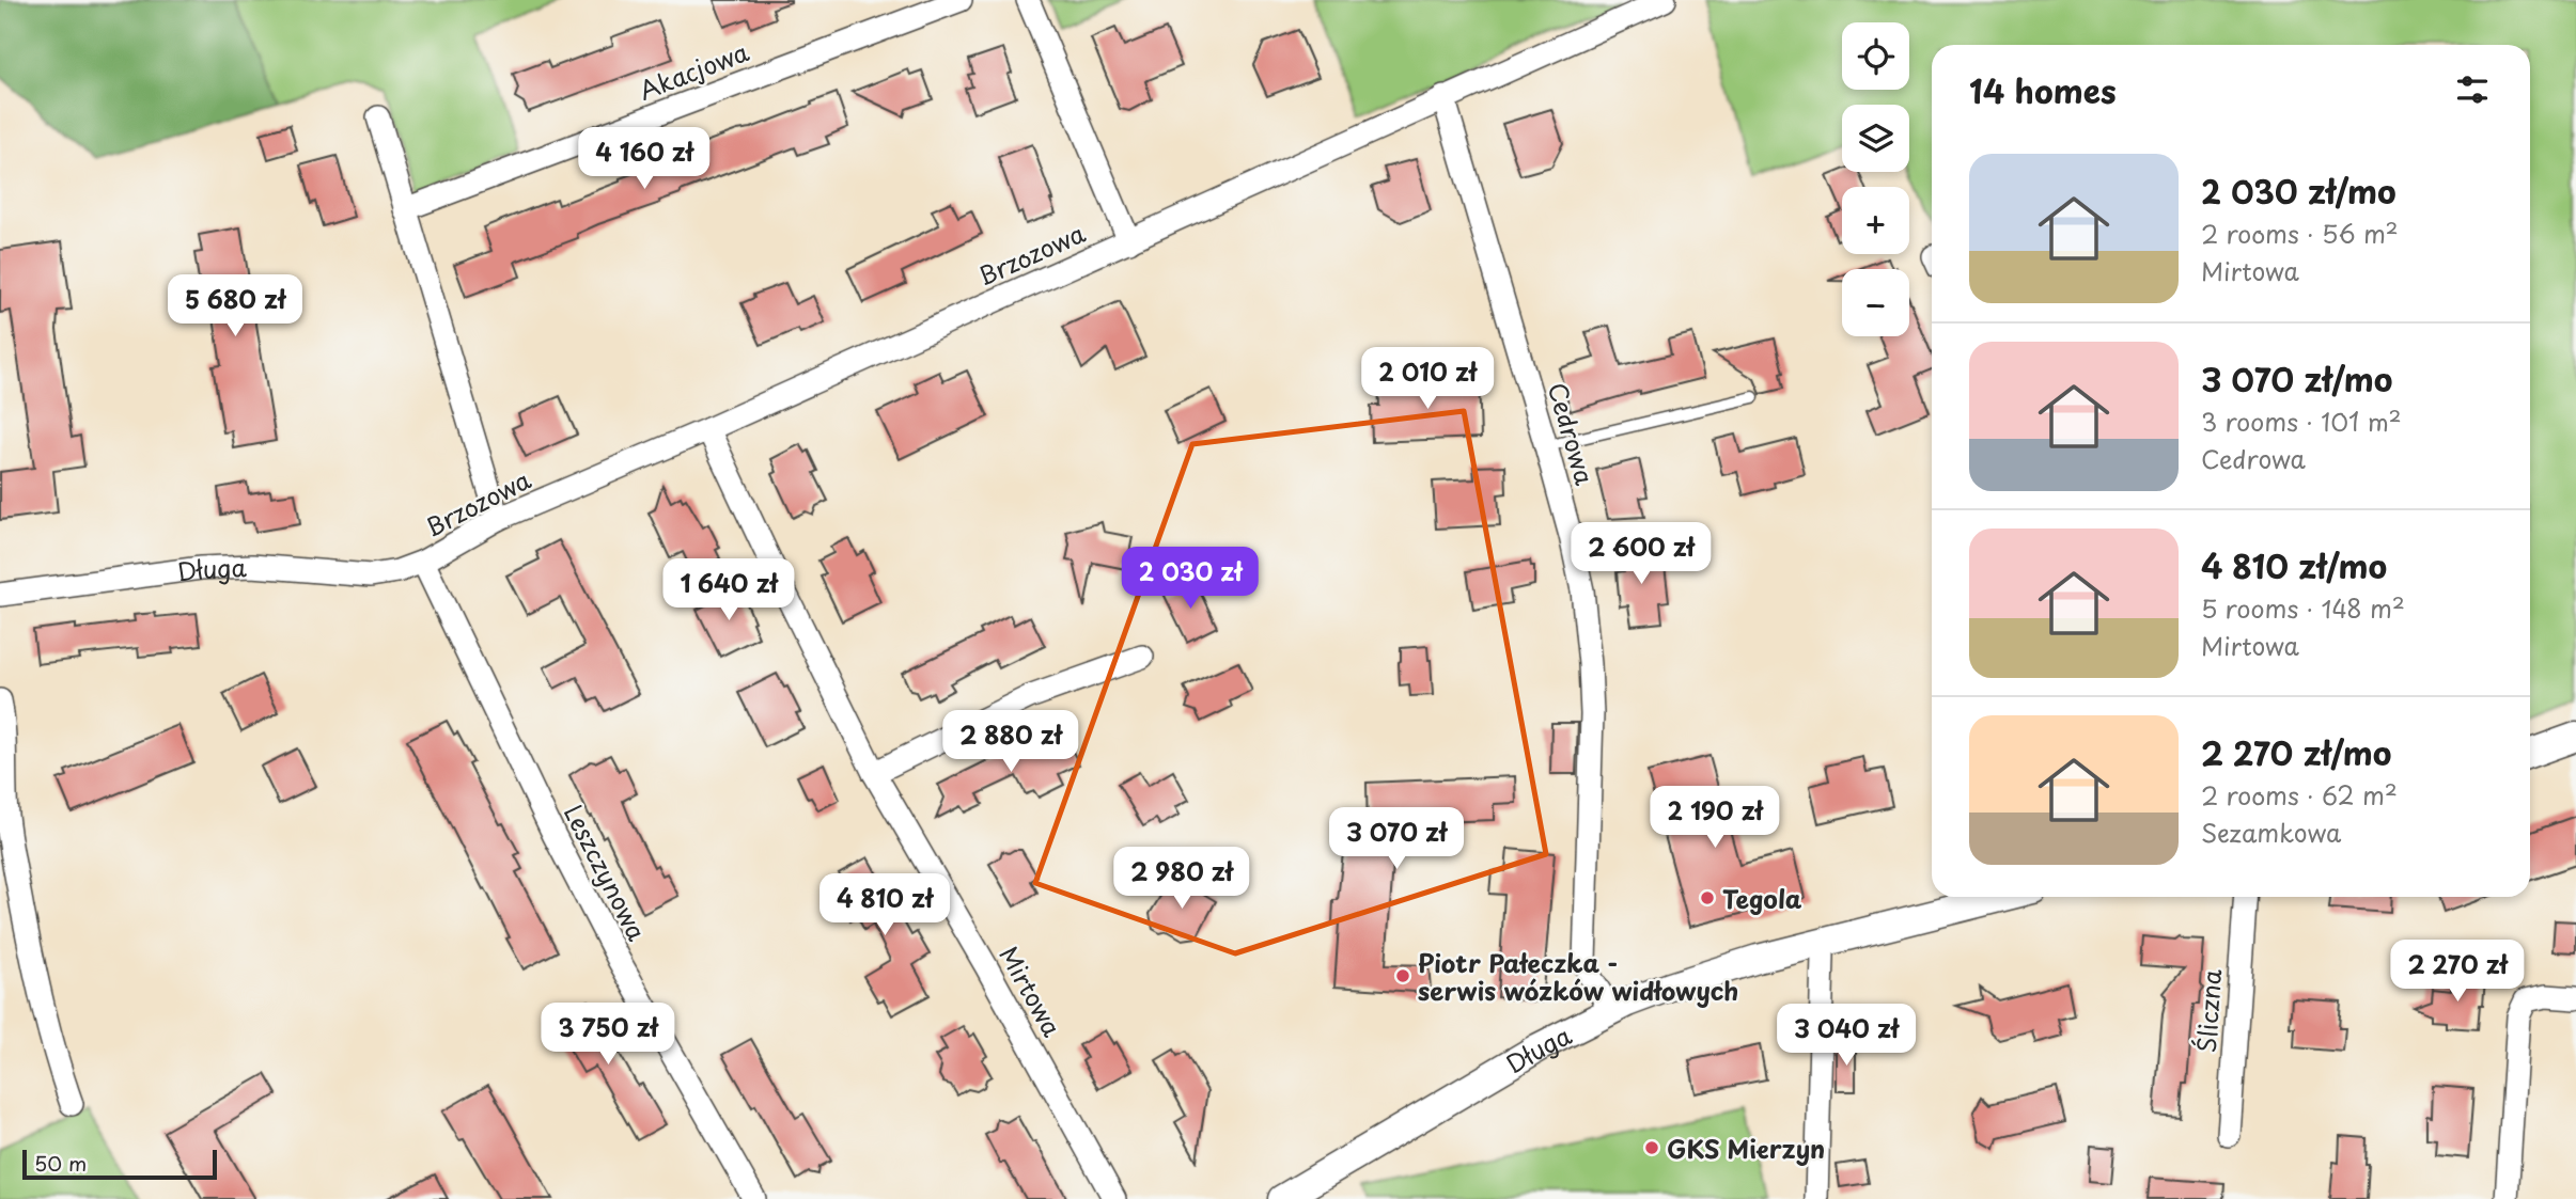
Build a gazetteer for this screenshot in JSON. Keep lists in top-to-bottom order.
{
  "streets": {
    "street": [
      "Akacjowa",
      "Brzozowa",
      "Cedrowa",
      "Długa",
      "Leszczynowa",
      "Mirtowa",
      "Śliczna"
    ]
  },
  "crossings": [
    ["Brzozowa", "Cedrowa"],
    ["Brzozowa", "Długa"],
    ["Brzozowa", "Leszczynowa"],
    ["Brzozowa", "Mirtowa"],
    ["Cedrowa", "Długa"],
    ["Długa", "Leszczynowa"]
  ],
  "places": ["Tegola", "Piotr Pałeczka - serwis wózków widłowych", "GKS Mierzyn"],
  "scale_bar": "50 m",
  "page": {
    "map_buttons": ["+", "−"],
    "heading": "14 homes",
    "price": [
      "4 160 zł",
      "5 680 zł",
      "2 010 zł",
      "2 600 zł",
      "2 030 zł",
      "1 640 zł",
      "2 880 zł",
      "2 190 zł",
      "3 070 zł",
      "2 980 zł",
      "4 810 zł",
      "2 270 zł",
      "3 750 zł",
      "3 040 zł"
    ],
    "list": [
      {
        "name": "2 030 zł/mo",
        "note": "2 rooms · 56 m² · Mirtowa"
      },
      {
        "name": "3 070 zł/mo",
        "note": "3 rooms · 101 m² · Cedrowa"
      },
      {
        "name": "4 810 zł/mo",
        "note": "5 rooms · 148 m² · Mirtowa"
      },
      {
        "name": "2 270 zł/mo",
        "note": "2 rooms · 62 m² · Sezamkowa"
      }
    ],
    "scale": "50 m"
  }
}
